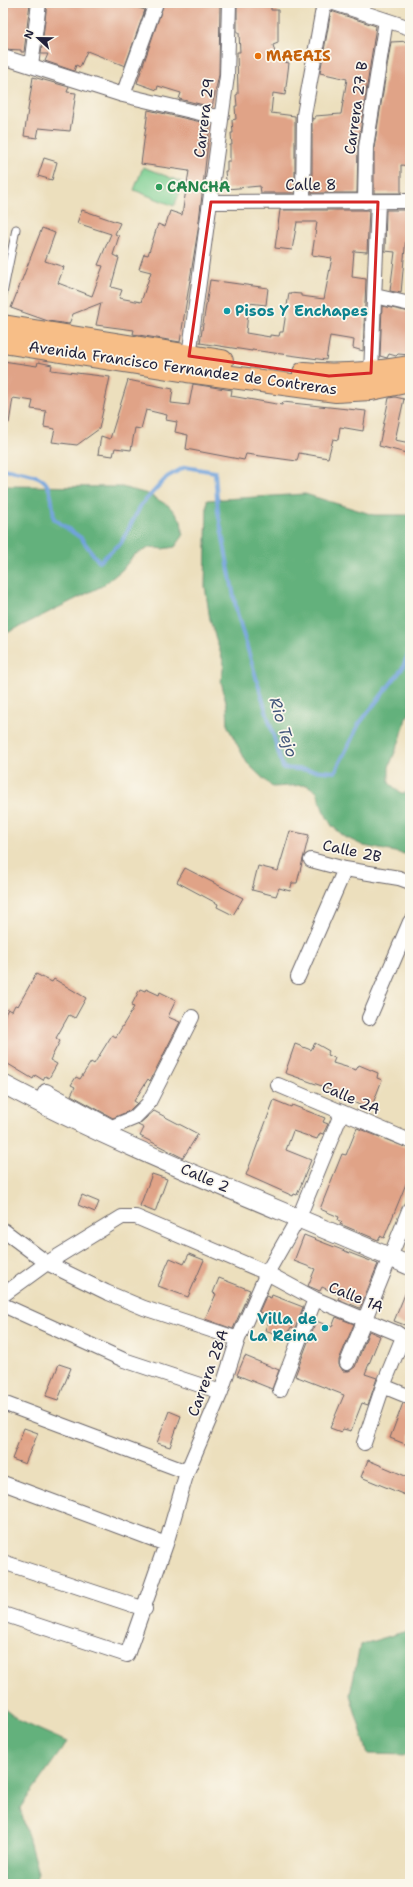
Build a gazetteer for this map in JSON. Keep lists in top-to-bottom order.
{
  "streets": {
    "main road": ["Avenida Francisco Fernandez de Contreras"],
    "street": [
      "Carrera 27 B",
      "Carrera 29",
      "Calle 8",
      "Calle 2B",
      "Calle 2A",
      "Calle 2",
      "Calle 1A",
      "Carrera 28A"
    ]
  },
  "crossings": [
    ["Carrera 27 B", "Calle 8"],
    ["Carrera 27 B", "Avenida Francisco Fernandez de Contreras"],
    ["Carrera 29", "Calle 8"],
    ["Carrera 29", "Avenida Francisco Fernandez de Contreras"],
    ["Calle 2A", "Carrera 28A"],
    ["Calle 2", "Carrera 28A"],
    ["Calle 1A", "Carrera 28A"]
  ],
  "water": ["Rio Tejo"],
  "places": [
    "MAEAIS",
    "CANCHA",
    "Pisos Y Enchapes",
    "Villa de La Reina"
  ],
  "north": "left"
}
